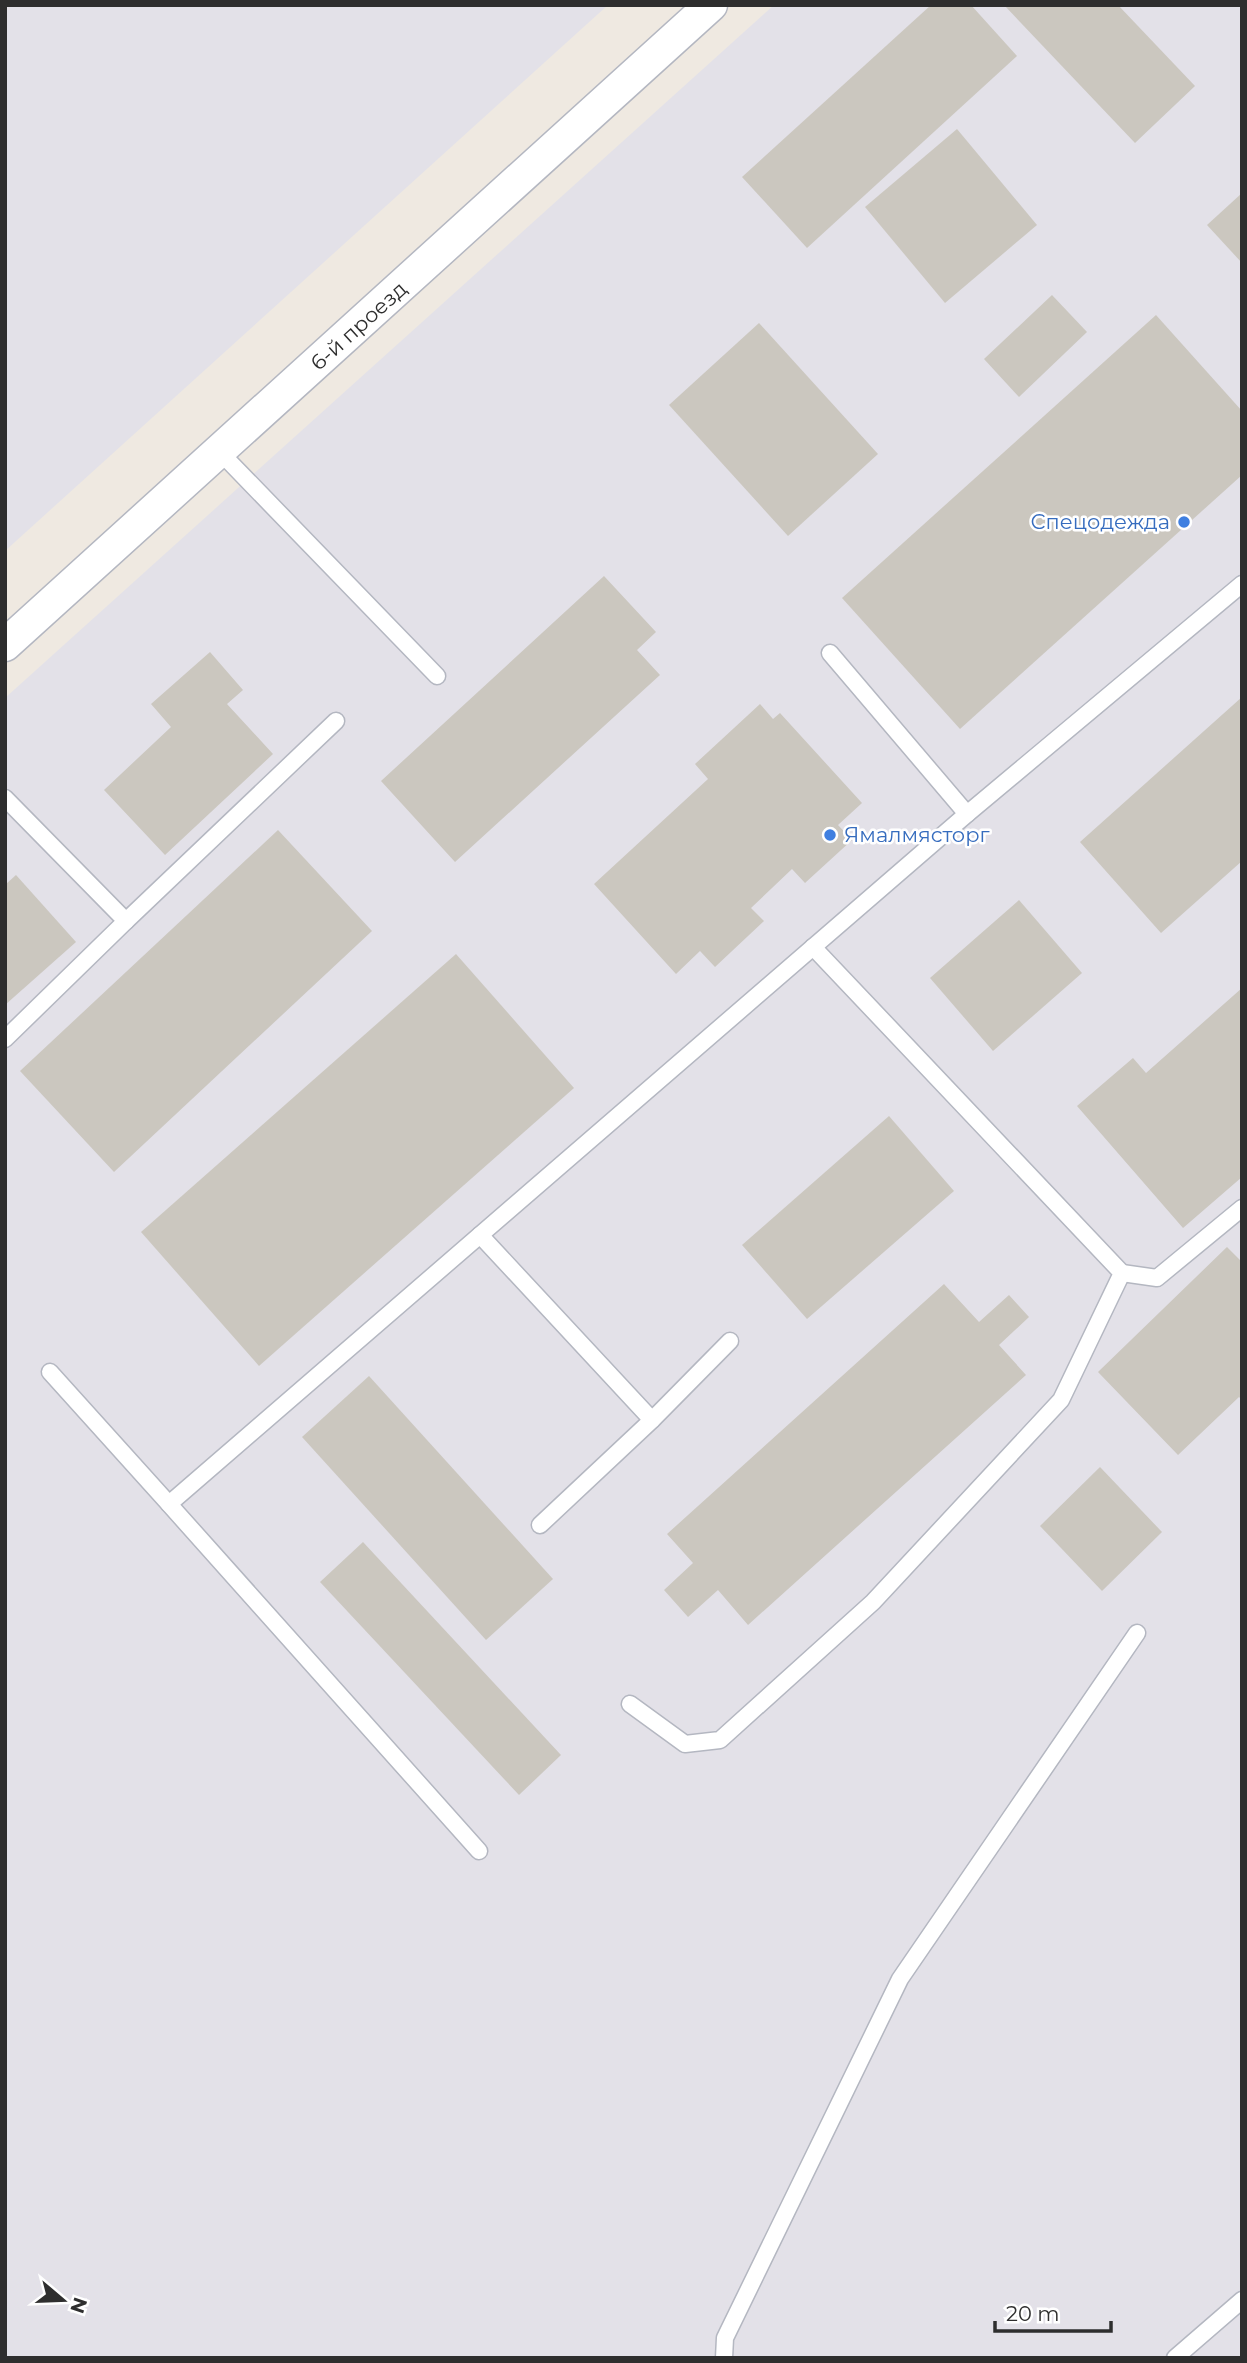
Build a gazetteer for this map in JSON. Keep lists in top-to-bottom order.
{
  "streets": {
    "street": ["6-й проезд"]
  },
  "places": ["Спецодежда", "Ямалмясторг"],
  "scale_bar": "20 m",
  "north": "right"
}
